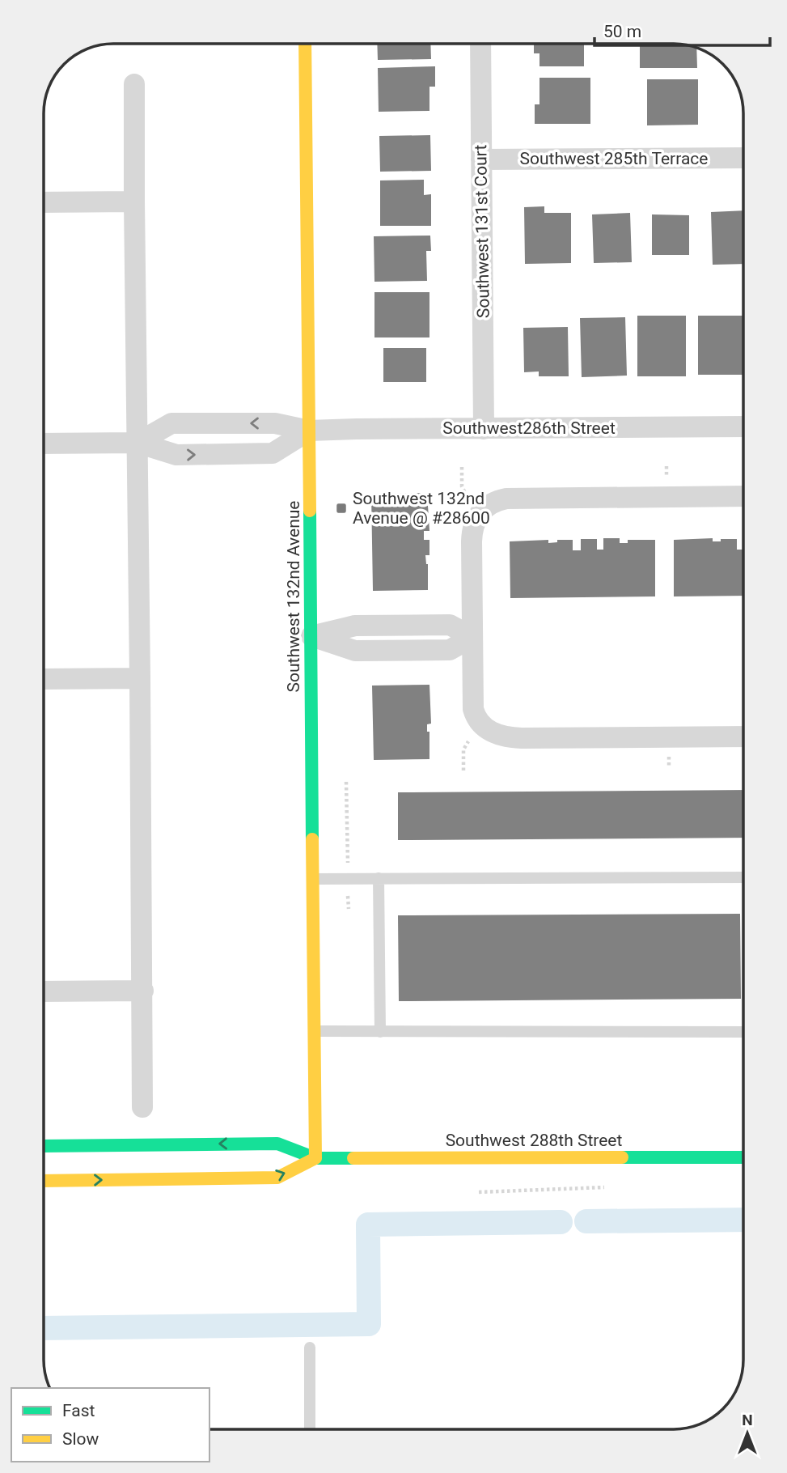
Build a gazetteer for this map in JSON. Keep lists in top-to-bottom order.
{
  "streets": {
    "street": [
      "Southwest 285th Terrace",
      "Southwest 131st Court",
      "Southwest286th Street",
      "Southwest 132nd Avenue",
      "Southwest 288th Street"
    ]
  },
  "crossings": [
    ["Southwest 285th Terrace", "Southwest 131st Court"],
    ["Southwest 131st Court", "Southwest286th Street"],
    ["Southwest286th Street", "Southwest 132nd Avenue"],
    ["Southwest 132nd Avenue", "Southwest 288th Street"]
  ],
  "places": {
    "transit": ["Southwest 132nd Avenue @ #28600"]
  },
  "legend": ["Fast", "Slow"],
  "scale_bar": "50 m",
  "north": "top"
}
